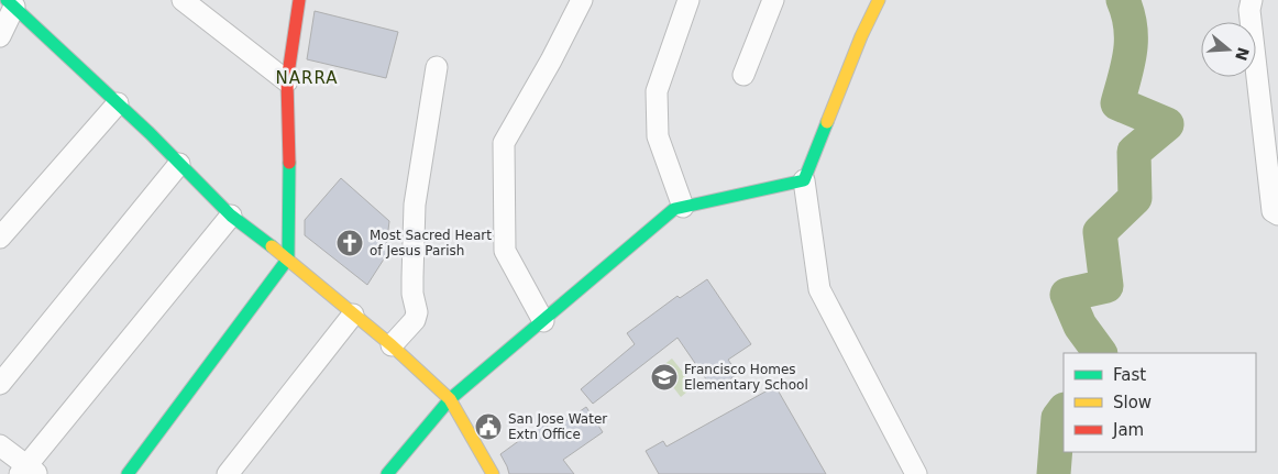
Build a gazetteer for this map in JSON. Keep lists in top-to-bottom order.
{
  "districts": ["NARRA"],
  "places": {
    "church": ["Most Sacred Heart of Jesus Parish"],
    "school or university": ["Francisco Homes Elementary School"],
    "public building": ["San Jose Water Extn Office"]
  },
  "legend": ["Fast", "Slow", "Jam"],
  "north": "right"
}
